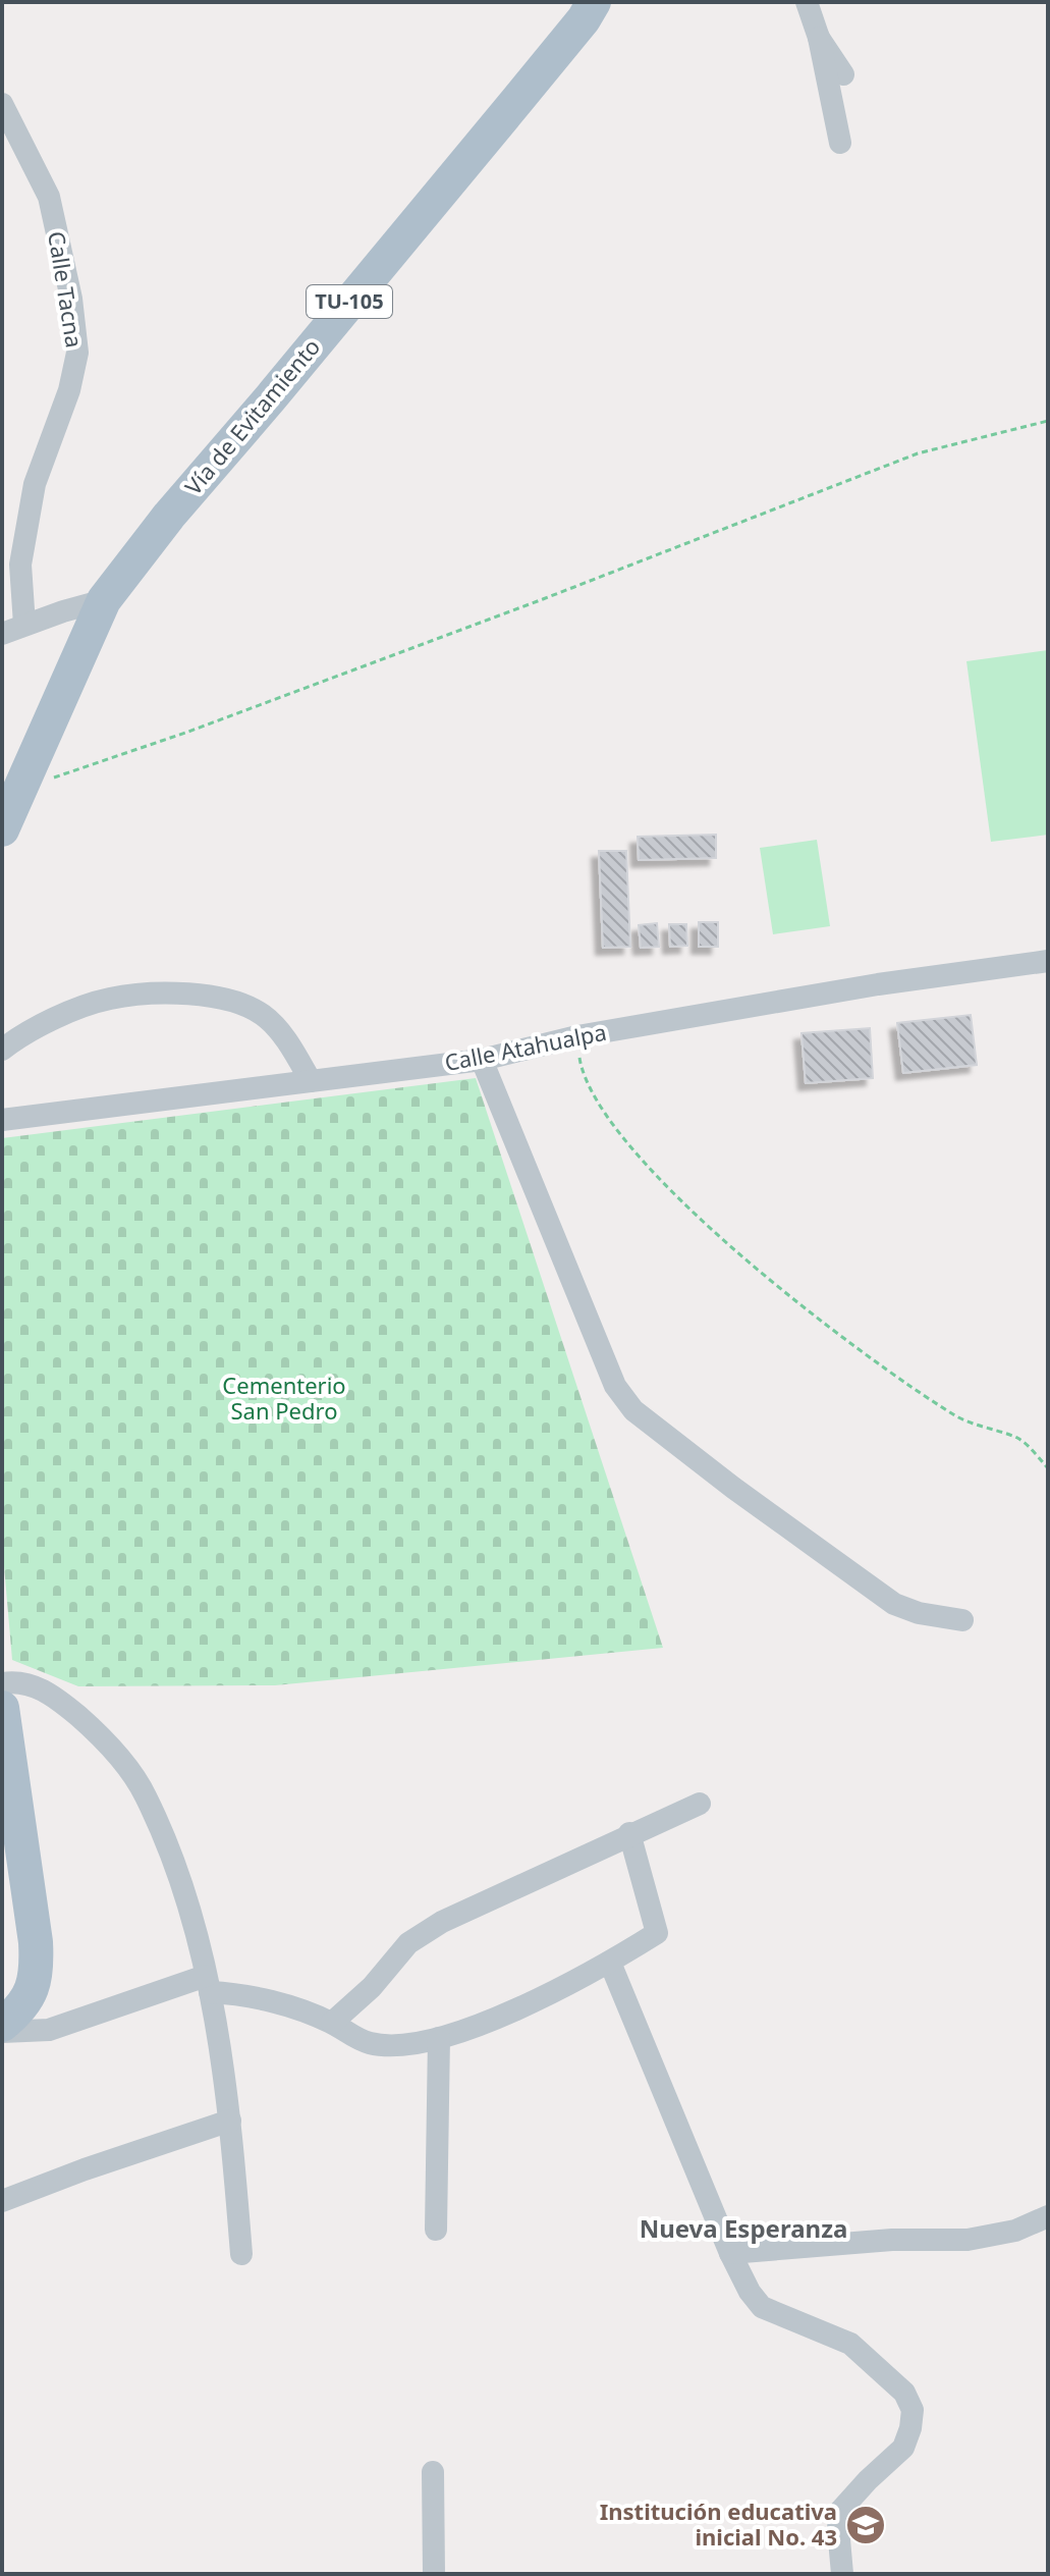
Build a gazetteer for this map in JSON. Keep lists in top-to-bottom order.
{
  "streets": {
    "main road": ["TU-105", "Vía de Evitamiento"],
    "street": ["Calle Tacna", "Calle Atahualpa"]
  },
  "districts": ["Nueva Esperanza"],
  "parks": ["Cementerio San Pedro"],
  "places": {
    "school or university": ["Institución educativa inicial No. 43"]
  }
}
